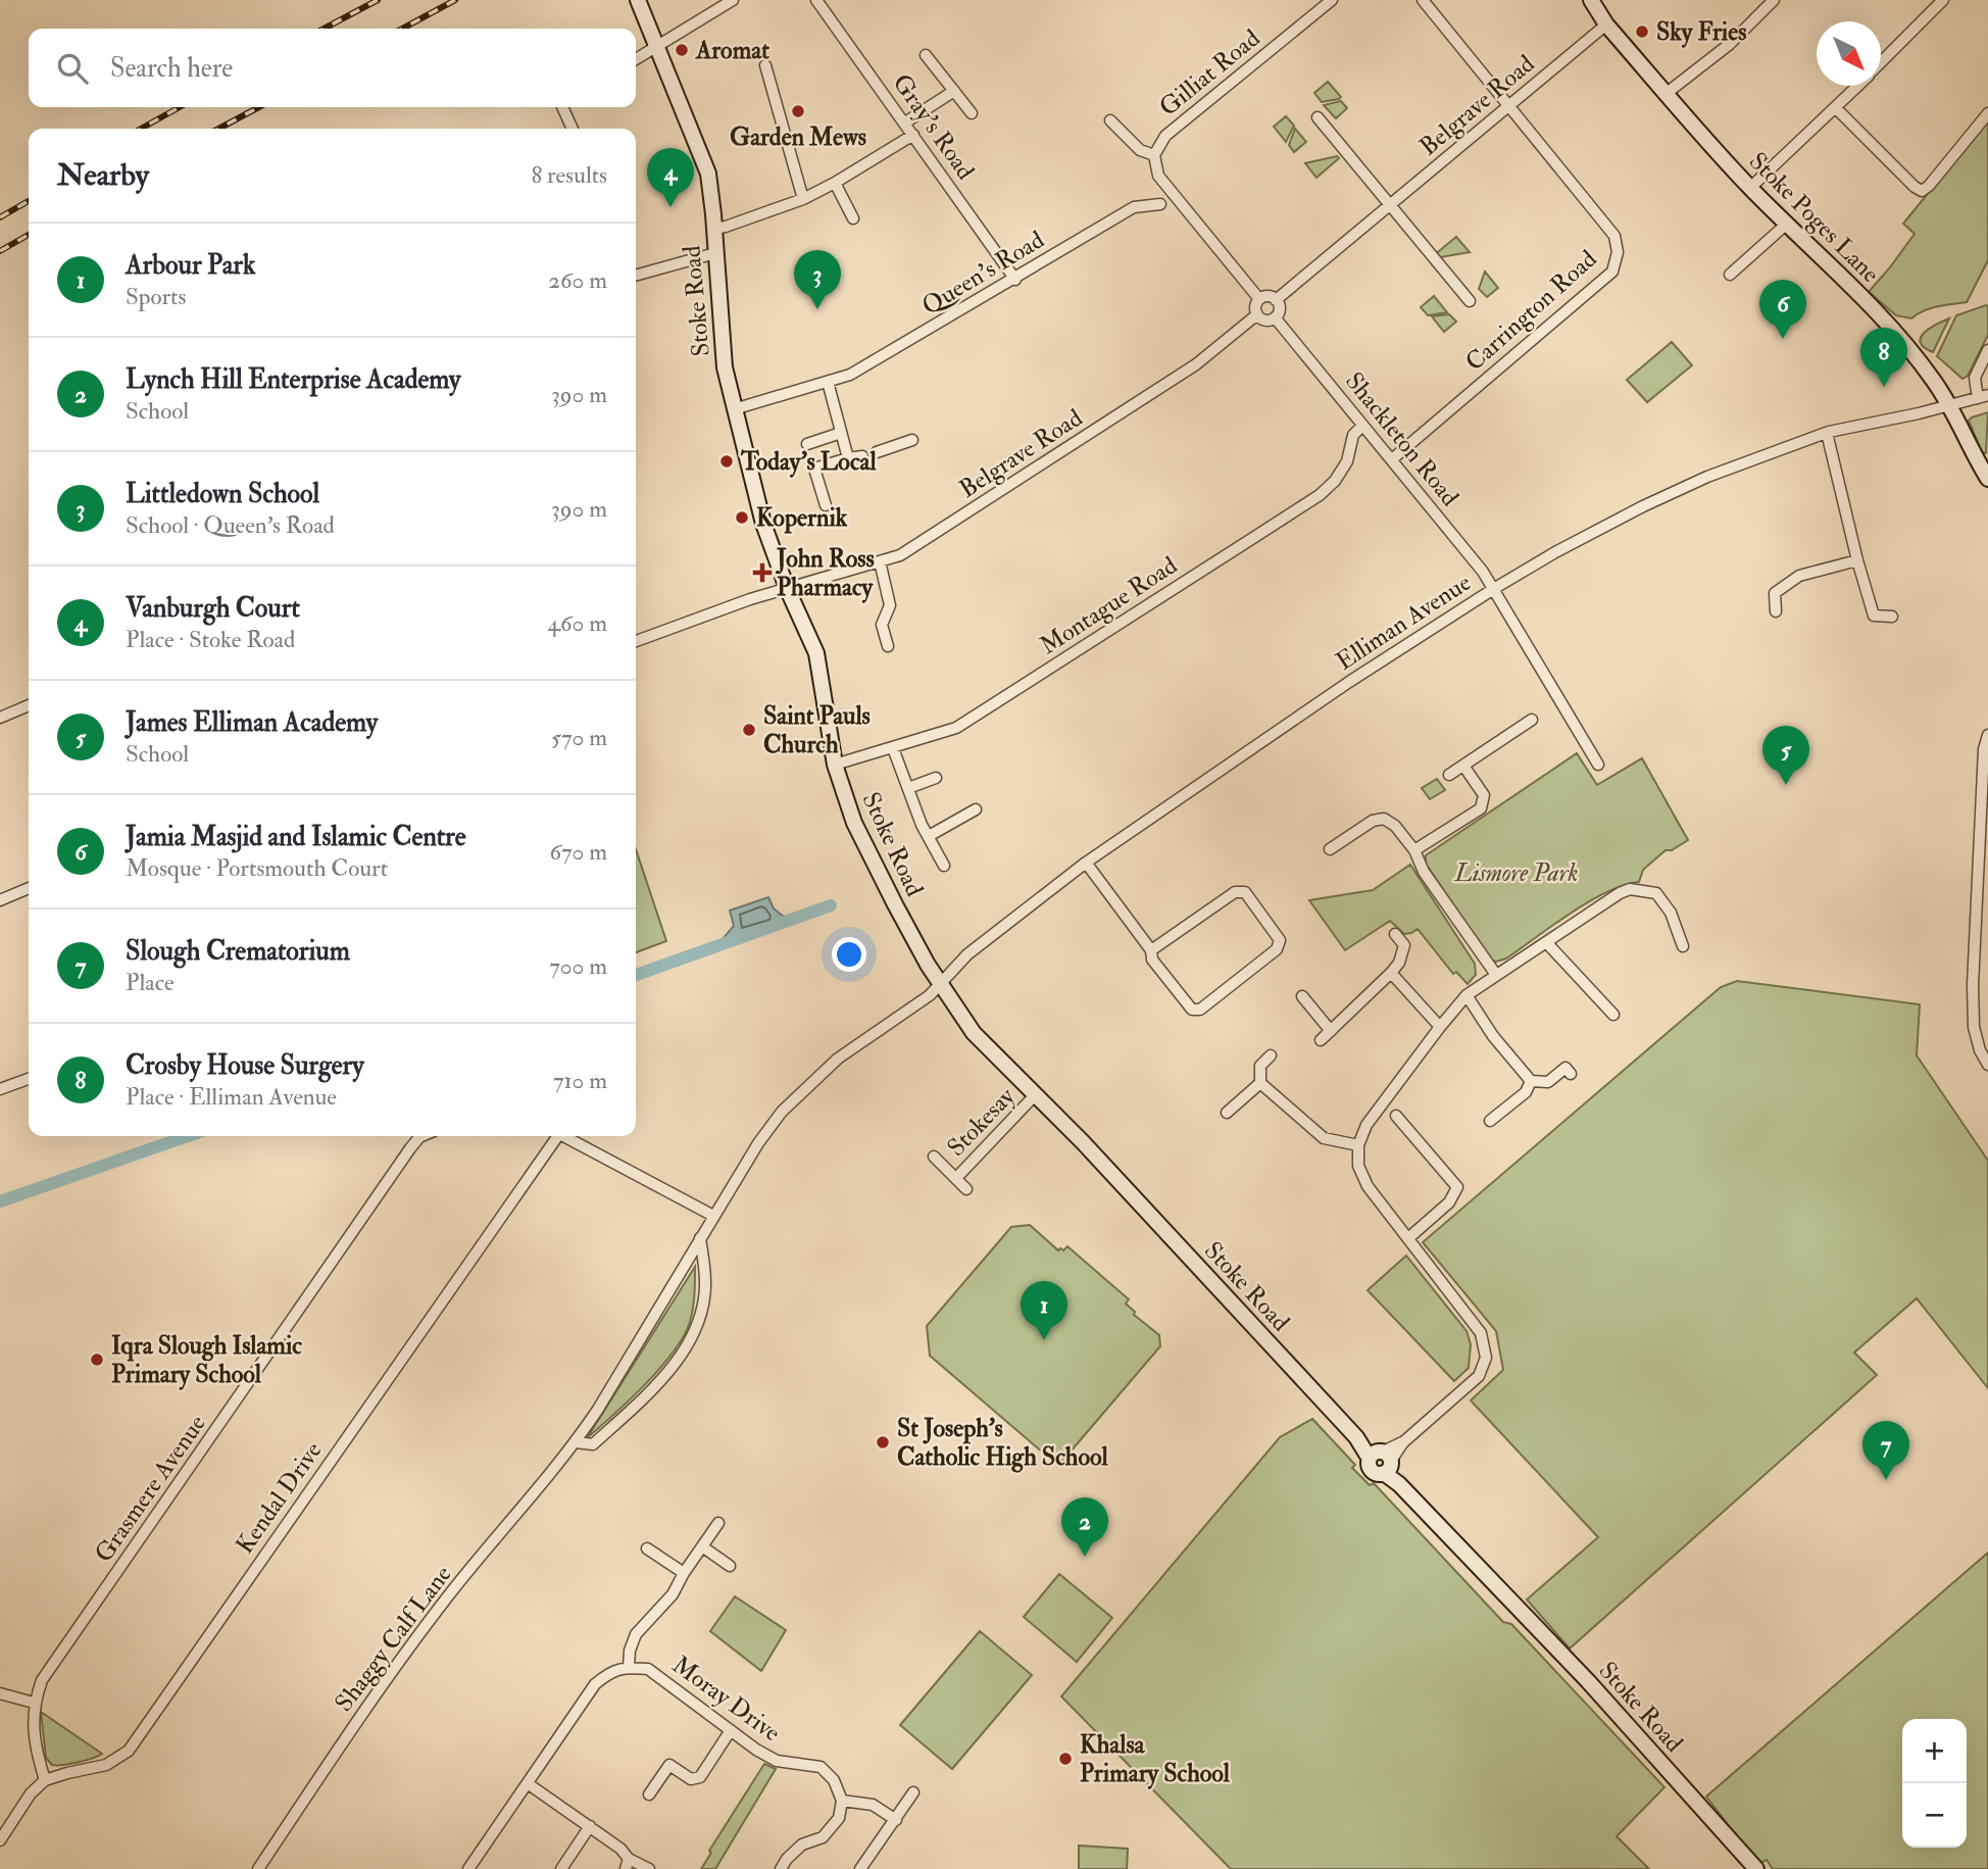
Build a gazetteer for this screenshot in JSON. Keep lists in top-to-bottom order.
{
  "streets": {
    "main road": ["Stoke Poges Lane", "Stoke Road"],
    "street": [
      "Gilliat Road",
      "Belgrave Road",
      "Gray's Road",
      "Queen's Road",
      "Carrington Road",
      "Shackleton Road",
      "Montague Road",
      "Elliman Avenue",
      "Stokesay",
      "Grasmere Avenue",
      "Kendal Drive",
      "Shaggy Calf Lane",
      "Moray Drive"
    ]
  },
  "crossings": [
    ["Belgrave Road", "Stoke Poges Lane"],
    ["Belgrave Road", "Stoke Road"],
    ["Belgrave Road", "Carrington Road"],
    ["Belgrave Road", "Shackleton Road"],
    ["Gray's Road", "Queen's Road"],
    ["Stoke Poges Lane", "Elliman Avenue"],
    ["Queen's Road", "Stoke Road"],
    ["Stoke Road", "Montague Road"],
    ["Stoke Road", "Elliman Avenue"],
    ["Stoke Road", "Stokesay"],
    ["Stoke Road", "Shaggy Calf Lane"],
    ["Carrington Road", "Shackleton Road"],
    ["Shackleton Road", "Montague Road"],
    ["Shackleton Road", "Elliman Avenue"],
    ["Elliman Avenue", "Shaggy Calf Lane"],
    ["Grasmere Avenue", "Kendal Drive"]
  ],
  "parks": ["Lismore Park"],
  "places": {
    "other": [
      "Sky Fries",
      "Aromat",
      "Garden Mews",
      "Today's Local",
      "Kopernik",
      "Saint Pauls Church",
      "Iqra Slough Islamic Primary School",
      "St Joseph's Catholic High School",
      "Khalsa Primary School"
    ],
    "health": ["John Ross Pharmacy"]
  },
  "north": "bottom right",
  "page": {
    "search": "Search here",
    "heading": ["Nearby", "8 results"],
    "pins": [
      "4",
      "3",
      "6",
      "8",
      "5",
      "1",
      "7",
      "2"
    ],
    "list": [
      {
        "mark": "1",
        "name": "Arbour Park",
        "note": "Sports",
        "value": "260 m"
      },
      {
        "mark": "2",
        "name": "Lynch Hill Enterprise Academy",
        "note": "School",
        "value": "390 m"
      },
      {
        "mark": "3",
        "name": "Littledown School",
        "note": "School · Queen's Road",
        "value": "390 m"
      },
      {
        "mark": "4",
        "name": "Vanburgh Court",
        "note": "Place · Stoke Road",
        "value": "460 m"
      },
      {
        "mark": "5",
        "name": "James Elliman Academy",
        "note": "School",
        "value": "570 m"
      },
      {
        "mark": "6",
        "name": "Jamia Masjid and Islamic Centre",
        "note": "Mosque · Portsmouth Court",
        "value": "670 m"
      },
      {
        "mark": "7",
        "name": "Slough Crematorium",
        "note": "Place",
        "value": "700 m"
      },
      {
        "mark": "8",
        "name": "Crosby House Surgery",
        "note": "Place · Elliman Avenue",
        "value": "710 m"
      }
    ],
    "map_buttons": ["+", "−"]
  }
}
